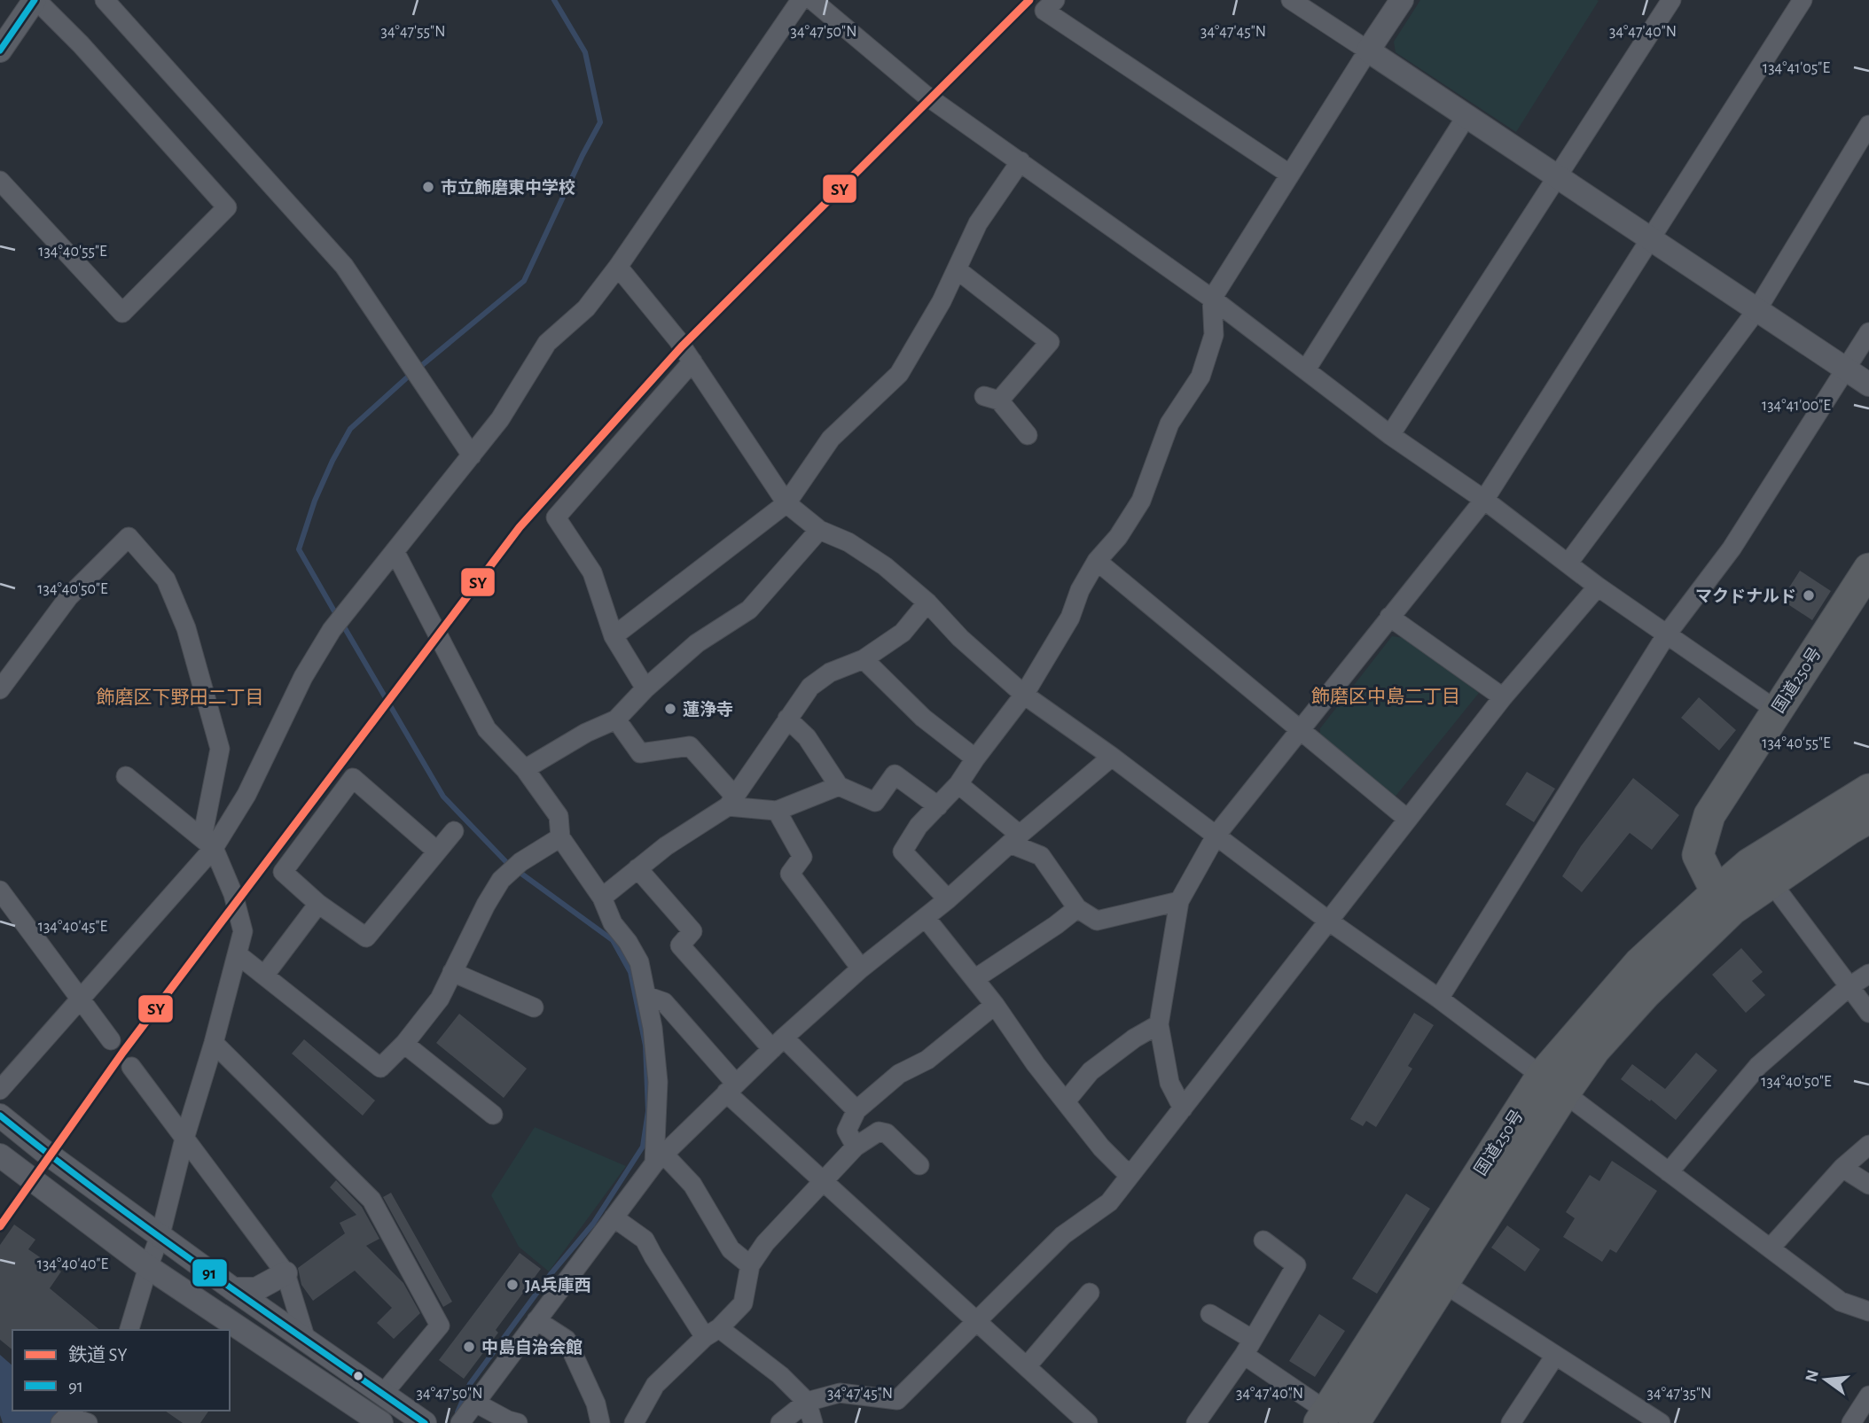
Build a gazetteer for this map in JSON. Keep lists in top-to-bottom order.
{
  "streets": {
    "highway": ["国道250号"]
  },
  "districts": ["飾磨区中島二丁目", "飾磨区下野田二丁目"],
  "places": [
    "市立飾磨東中学校",
    "マクドナルド",
    "蓮浄寺",
    "JA兵庫西",
    "中島自治会館"
  ],
  "lines": ["rail line SY", "transit line 91"],
  "legend": ["鉄道 SY", "91"],
  "north": "left",
  "coordinates": [
    "34°47'40\"N",
    "34°47'55\"N",
    "34°47'50\"N",
    "34°47'45\"N",
    "134°41'05\"E",
    "134°40'55\"E",
    "134°41'00\"E",
    "134°40'50\"E",
    "134°40'45\"E",
    "134°40'40\"E",
    "34°47'35\"N"
  ]
}
